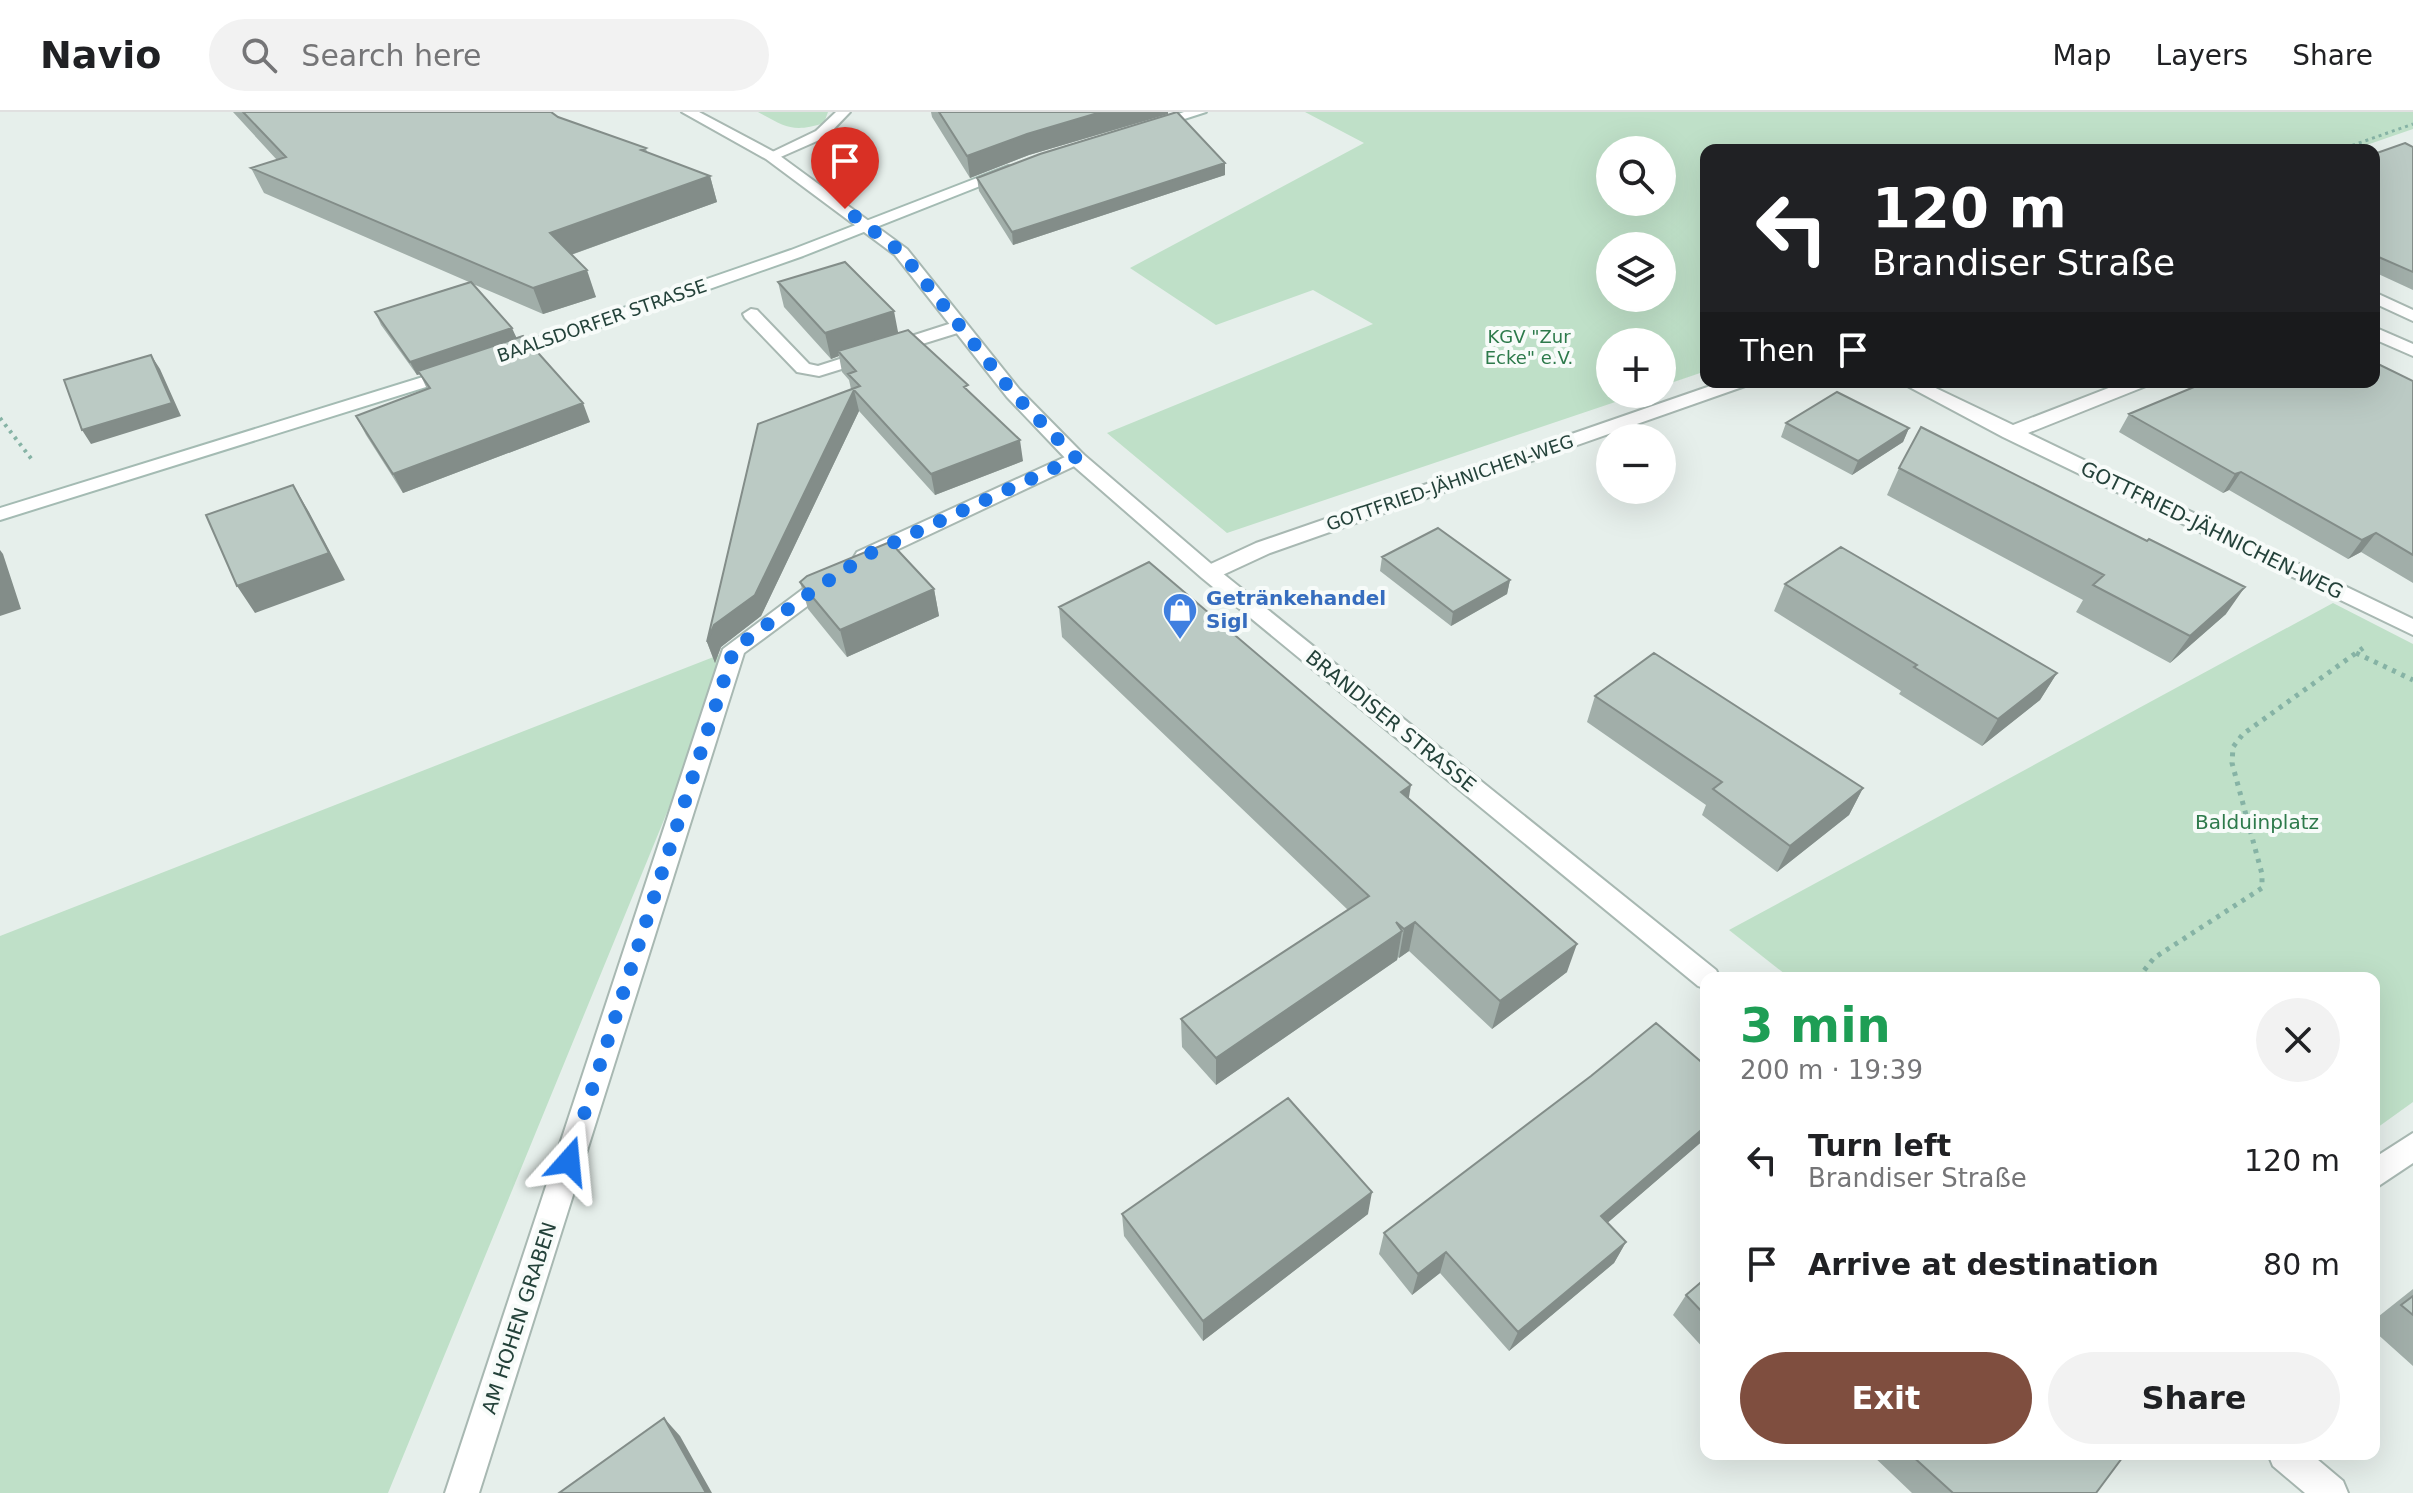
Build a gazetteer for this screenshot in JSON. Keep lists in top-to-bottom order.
{
  "streets": {
    "street": [
      "BAALSDORFER STRASSE",
      "GOTTFRIED-JÄHNICHEN-WEG",
      "BRANDISER STRASSE",
      "AM HOHEN GRABEN"
    ]
  },
  "crossings": [
    ["BAALSDORFER STRASSE", "BRANDISER STRASSE"],
    ["GOTTFRIED-JÄHNICHEN-WEG", "BRANDISER STRASSE"],
    ["BRANDISER STRASSE", "AM HOHEN GRABEN"]
  ],
  "parks": ["KGV \"Zur Ecke\" e.V.", "Balduinplatz"],
  "places": {
    "shop": ["Getränkehandel Sigl"]
  },
  "page": {
    "header": "Navio",
    "search": "Search here",
    "nav": ["Map", "Layers", "Share"],
    "map_buttons": ["+", "−"],
    "turn": ["120 m", "Brandiser Straße"],
    "then": "Then",
    "heading": ["3 min", "200 m · 19:39"],
    "list": [
      {
        "name": "Turn left",
        "note": "Brandiser Straße",
        "value": "120 m"
      },
      {
        "name": "Arrive at destination",
        "value": "80 m"
      }
    ],
    "buttons": ["Exit", "Share"]
  }
}
